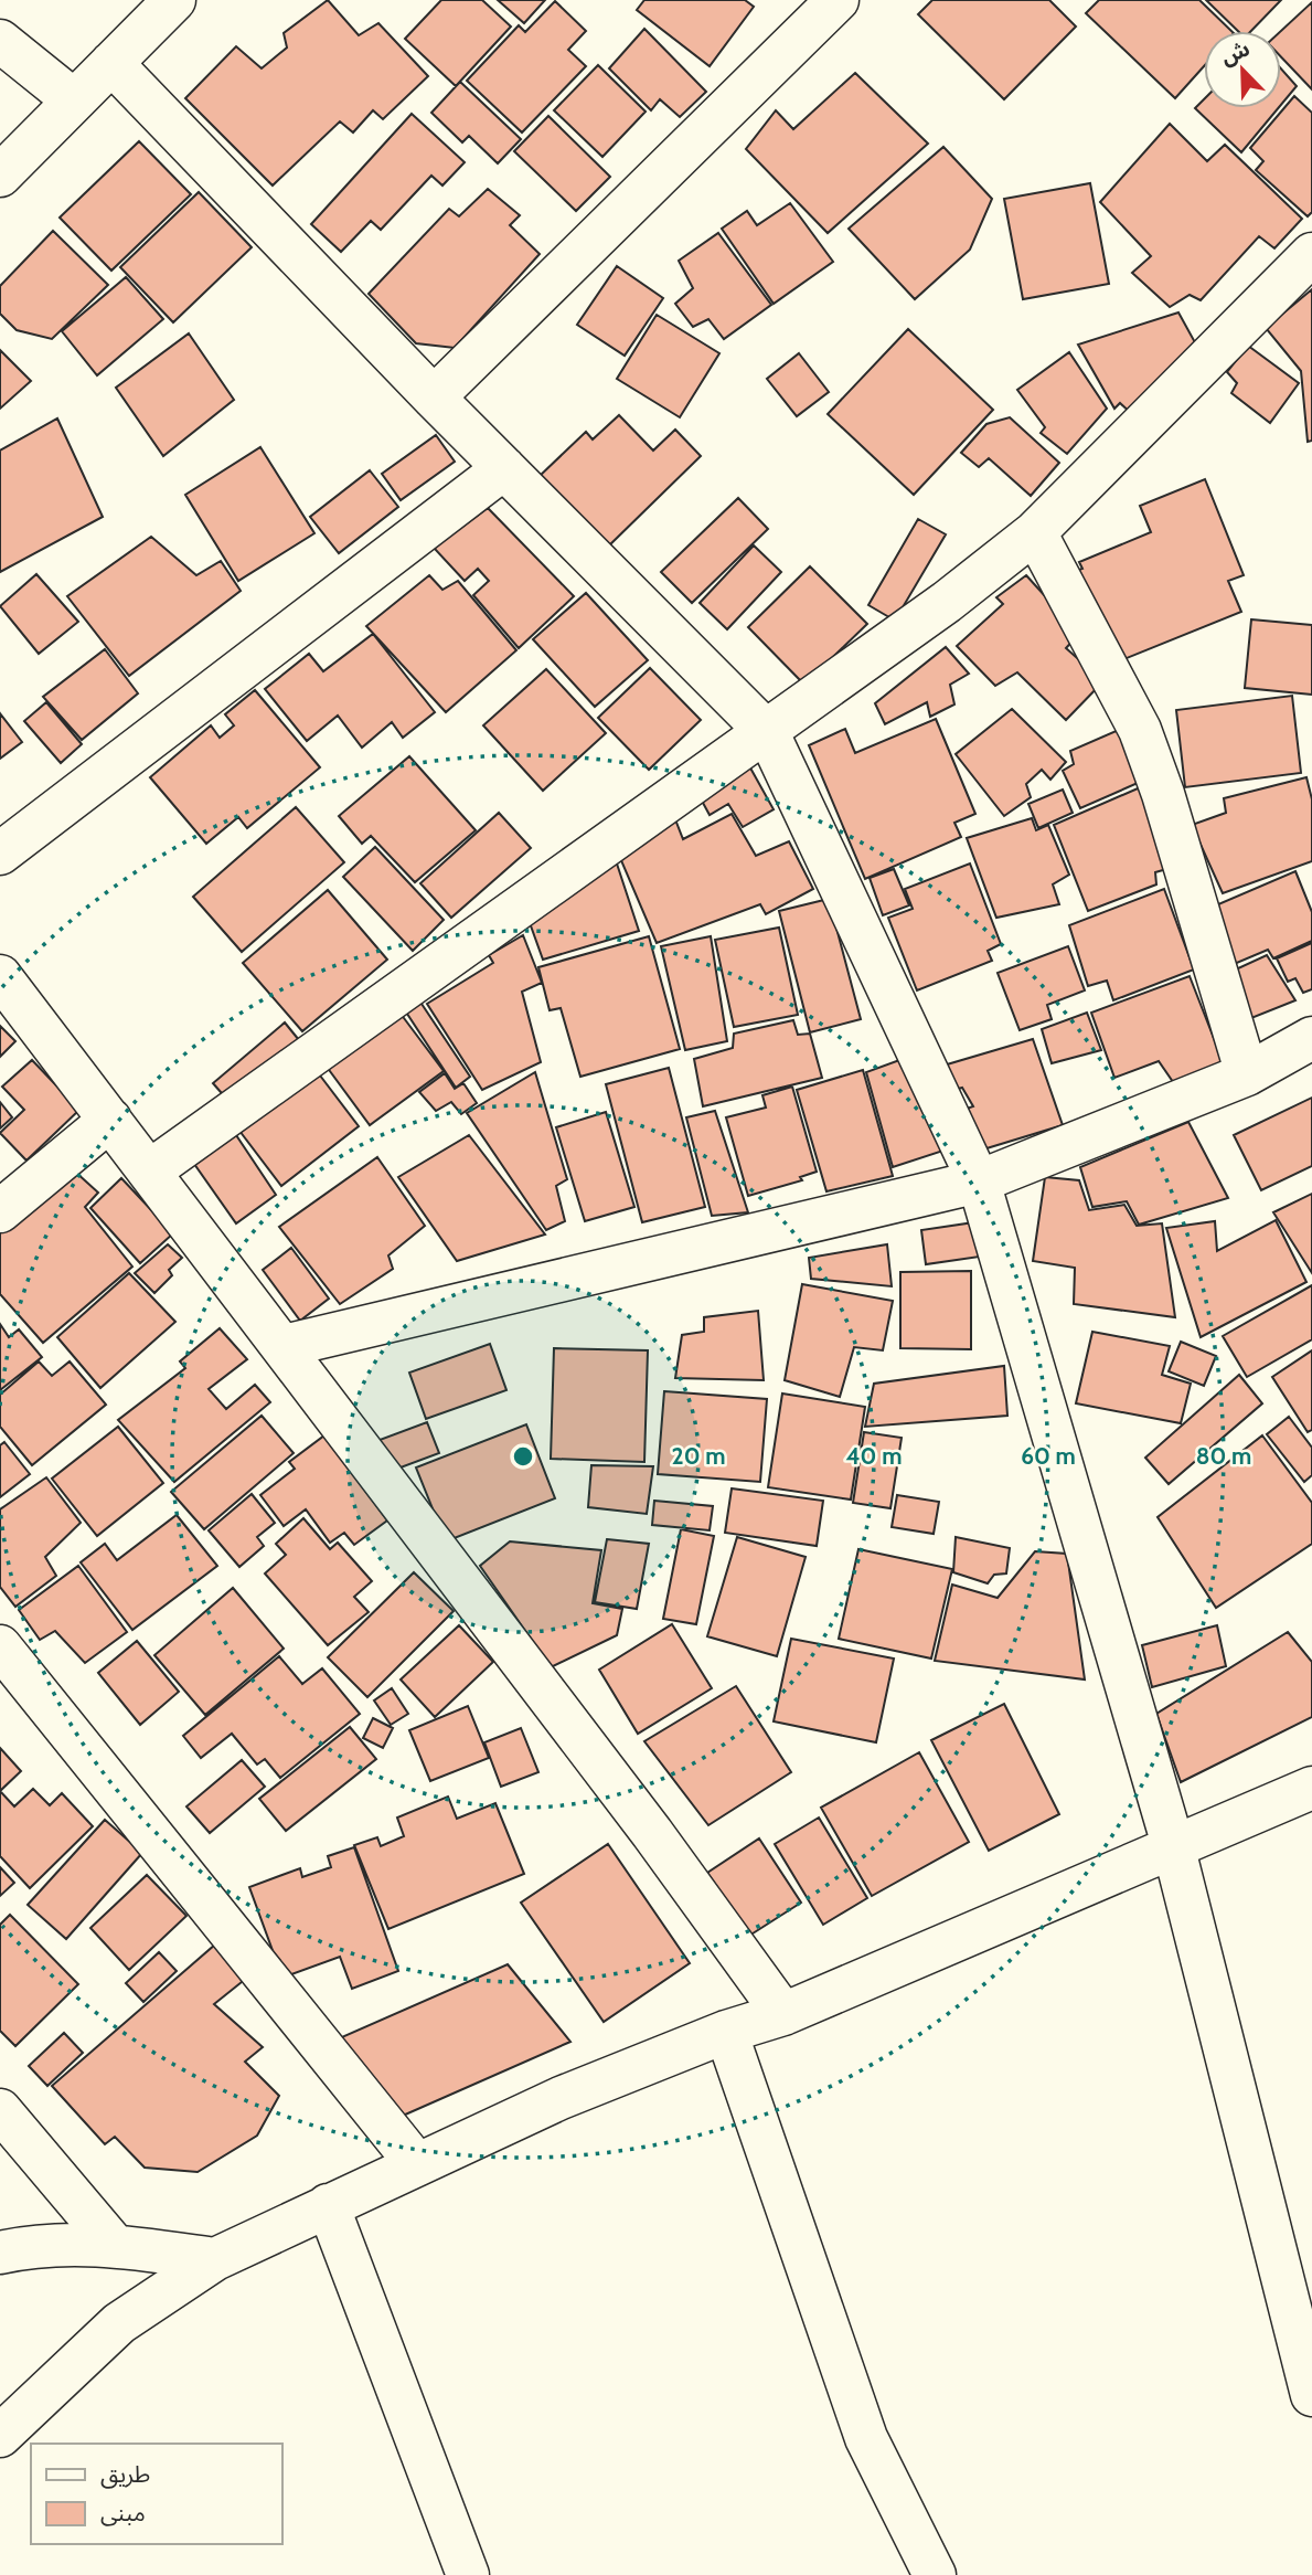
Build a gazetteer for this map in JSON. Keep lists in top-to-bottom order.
{
  "legend": ["طريق", "مبنى"],
  "north": "top left",
  "rings": [
    "20 m",
    "40 m",
    "60 m",
    "80 m"
  ]
}
